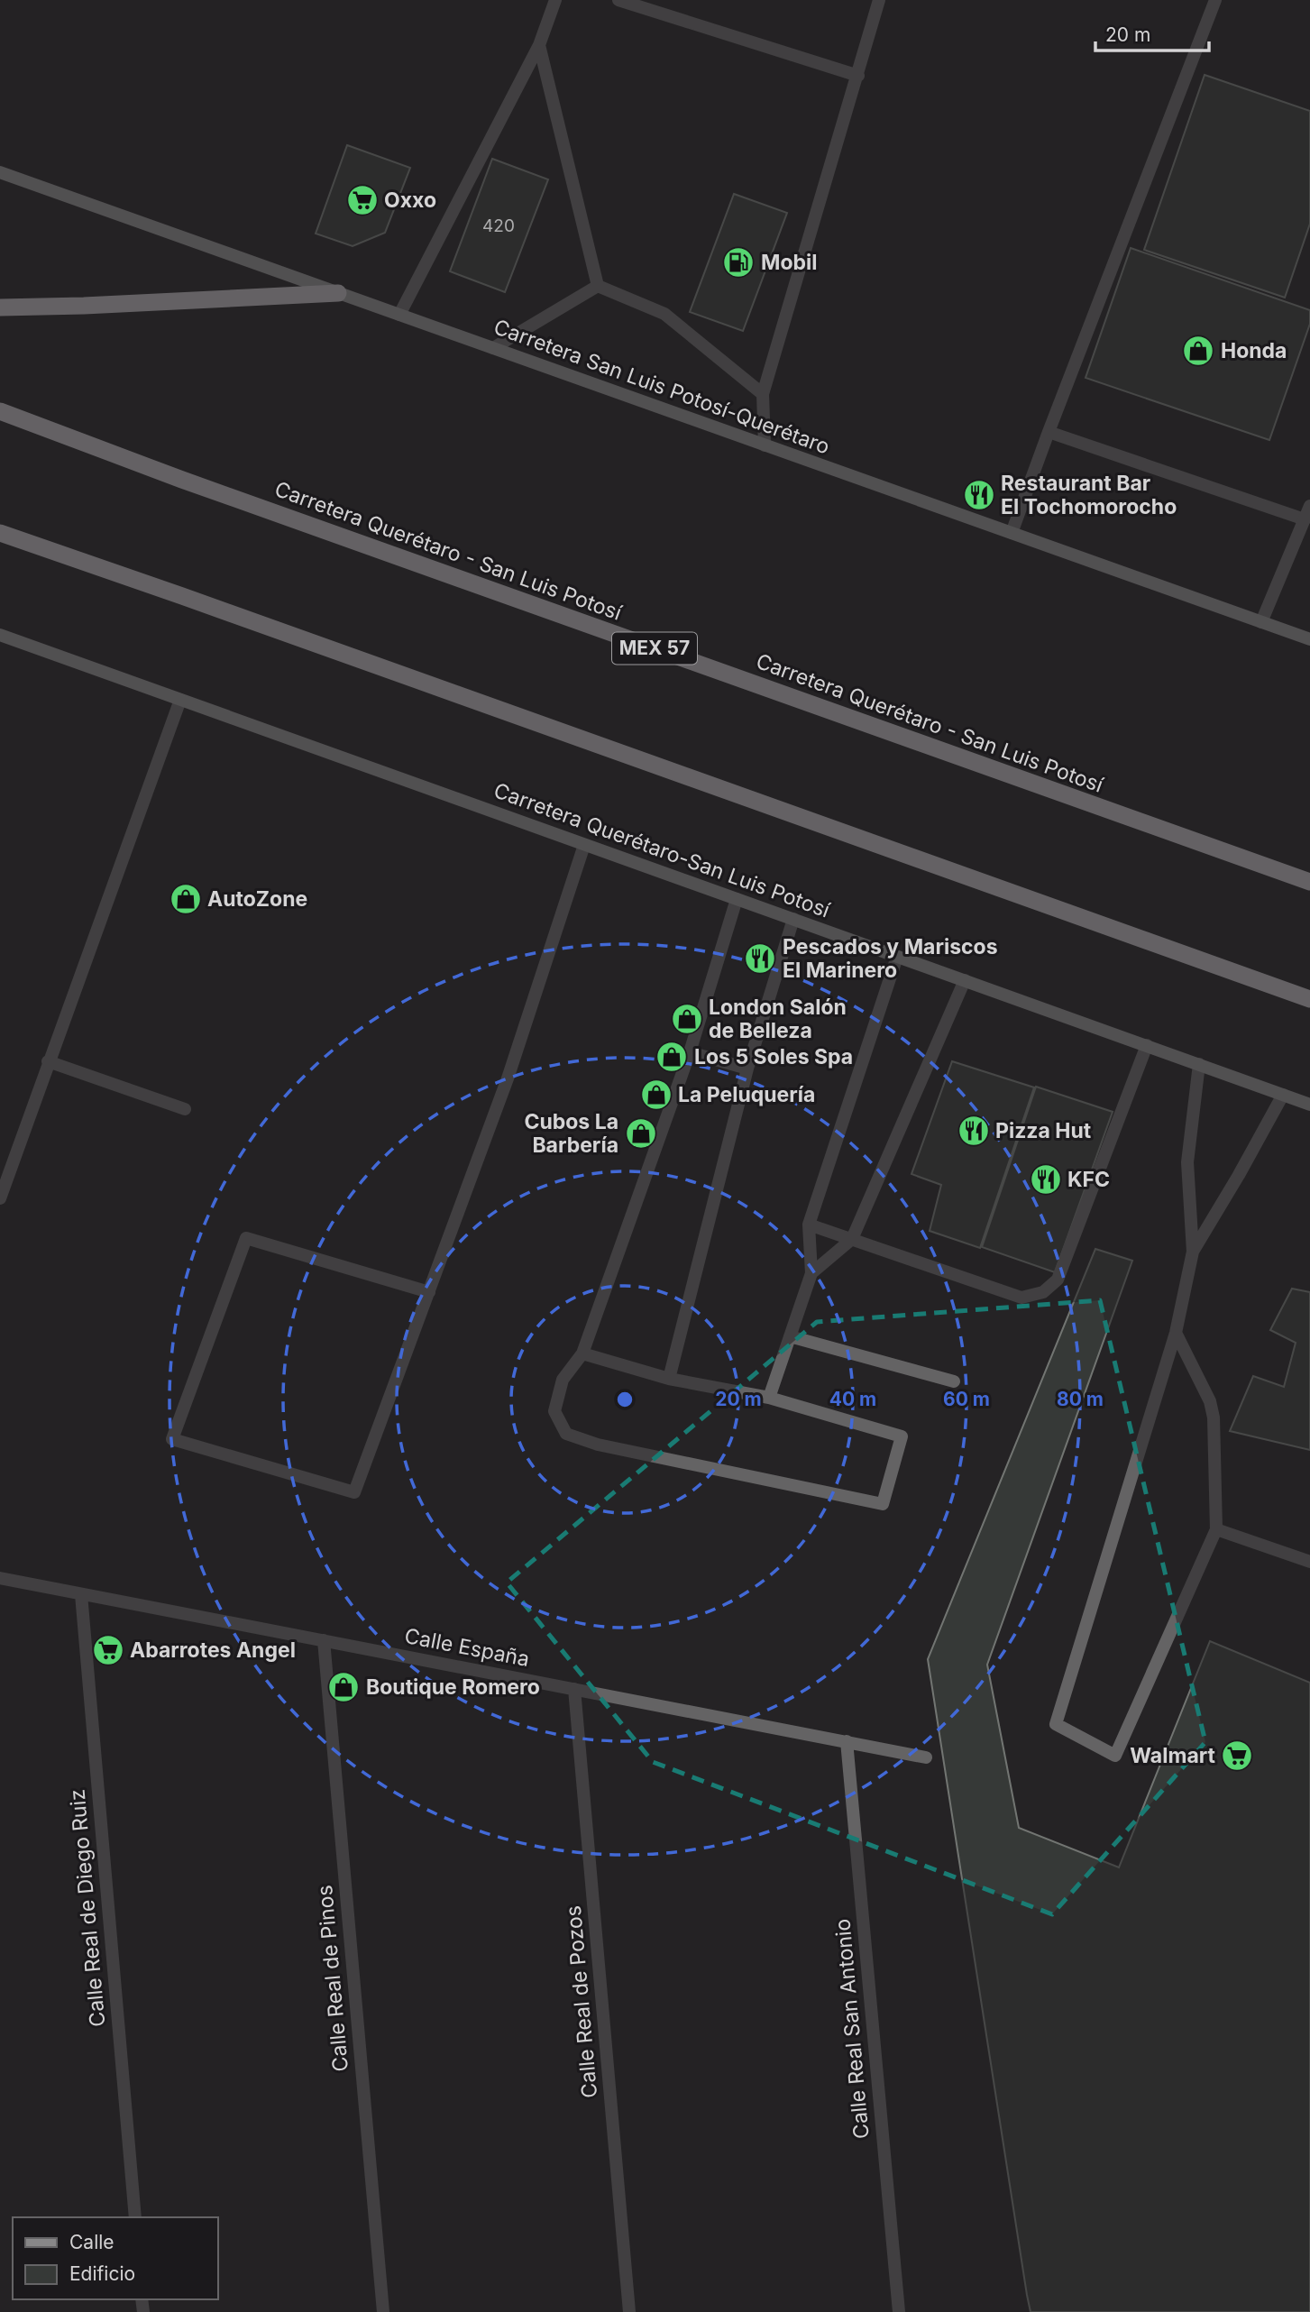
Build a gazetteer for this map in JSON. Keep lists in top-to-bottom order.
{
  "streets": {
    "highway": ["Carretera Querétaro - San Luis Potosí", "MEX 57"],
    "main road": ["Carretera San Luis Potosí-Querétaro", "Carretera Querétaro-San Luis Potosí"],
    "street": [
      "Calle España",
      "Calle Real de Diego Ruiz",
      "Calle Real de Pinos",
      "Calle Real de Pozos",
      "Calle Real San Antonio"
    ]
  },
  "crossings": [
    ["Calle España", "Calle Real de Diego Ruiz"],
    ["Calle España", "Calle Real de Pinos"],
    ["Calle España", "Calle Real de Pozos"],
    ["Calle España", "Calle Real San Antonio"]
  ],
  "places": {
    "supermarket": ["Oxxo", "Abarrotes Angel", "Walmart"],
    "fuel station": ["Mobil"],
    "shop": [
      "Honda",
      "AutoZone",
      "London Salón de Belleza",
      "Los 5 Soles Spa",
      "La Peluquería",
      "Cubos La Barbería",
      "Boutique Romero"
    ],
    "restaurant": [
      "Restaurant Bar El Tochomorocho",
      "Pescados y Mariscos El Marinero",
      "Pizza Hut",
      "KFC"
    ]
  },
  "house_numbers": ["420"],
  "legend": ["Calle", "Edificio"],
  "scale_bar": "20 m",
  "rings": [
    "20 m",
    "40 m",
    "60 m",
    "80 m"
  ]
}
